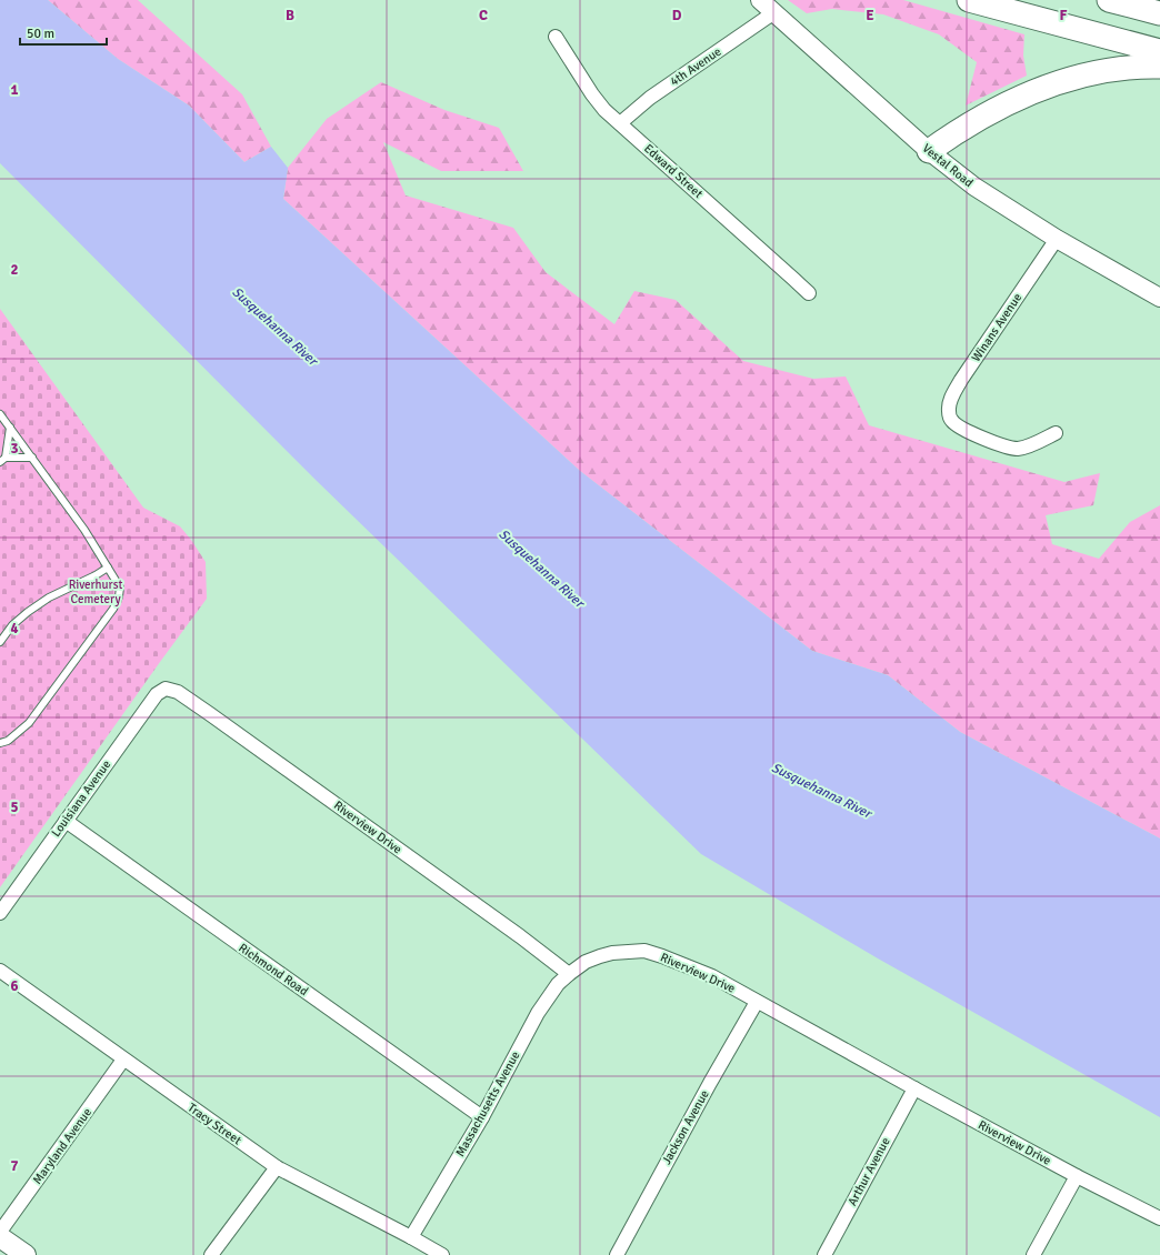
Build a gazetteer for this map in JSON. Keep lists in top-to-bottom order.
{
  "streets": {
    "street": [
      "4th Avenue",
      "Vestal Road",
      "Edward Street",
      "Winans Avenue",
      "Louisiana Avenue",
      "Riverview Drive",
      "Richmond Road",
      "Massachusetts Avenue",
      "Tracy Street",
      "Jackson Avenue",
      "Maryland Avenue",
      "Arthur Avenue"
    ]
  },
  "crossings": [
    ["4th Avenue", "Vestal Road"],
    ["4th Avenue", "Edward Street"],
    ["Vestal Road", "Winans Avenue"],
    ["Louisiana Avenue", "Riverview Drive"],
    ["Louisiana Avenue", "Richmond Road"],
    ["Riverview Drive", "Massachusetts Avenue"],
    ["Riverview Drive", "Jackson Avenue"],
    ["Riverview Drive", "Arthur Avenue"],
    ["Richmond Road", "Massachusetts Avenue"],
    ["Massachusetts Avenue", "Tracy Street"],
    ["Tracy Street", "Maryland Avenue"]
  ],
  "water": ["Susquehanna River"],
  "parks": ["Riverhurst Cemetery"],
  "scale_bar": "50 m",
  "grid": {
    "columns": [
      "B",
      "C",
      "D",
      "E",
      "F"
    ],
    "rows": [
      "1",
      "2",
      "3",
      "4",
      "5",
      "6",
      "7"
    ]
  }
}
